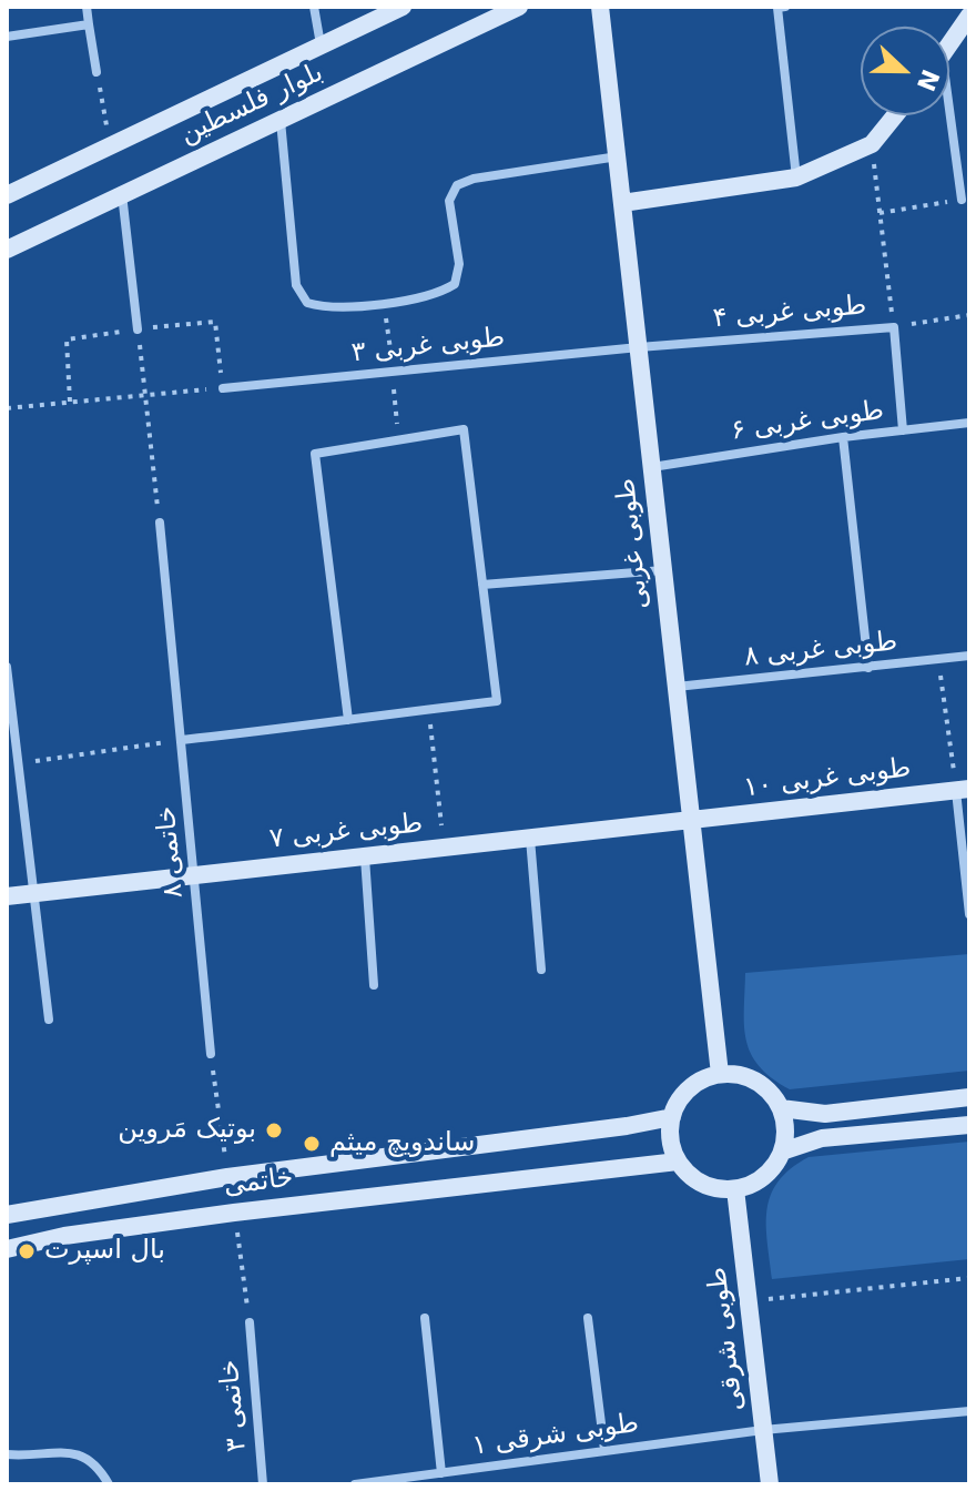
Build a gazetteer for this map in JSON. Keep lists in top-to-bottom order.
{
  "streets": {
    "main road": [
      "بلوار فلسطین",
      "طوبی غربی",
      "طوبی غربی ۱۰",
      "طوبی غربی ۷",
      "خاتمی",
      "طوبی شرقی"
    ],
    "street": [
      "طوبی غربی ۴",
      "طوبی غربی ۳",
      "طوبی غربی ۶",
      "طوبی غربی ۸",
      "خاتمی ۸",
      "خاتمی ۳",
      "طوبی شرقی ۱"
    ]
  },
  "crossings": [
    ["طوبی غربی ۴", "طوبی غربی ۳"],
    ["طوبی غربی ۴", "طوبی غربی ۶"],
    ["طوبی غربی ۴", "طوبی غربی"],
    ["طوبی غربی ۳", "طوبی غربی"],
    ["طوبی غربی ۶", "طوبی غربی"],
    ["طوبی غربی", "طوبی غربی ۸"],
    ["طوبی غربی", "طوبی غربی ۱۰"],
    ["طوبی غربی", "طوبی غربی ۷"],
    ["طوبی غربی", "خاتمی"],
    ["طوبی غربی", "طوبی شرقی"],
    ["طوبی غربی ۱۰", "طوبی غربی ۷"],
    ["طوبی غربی ۷", "خاتمی ۸"],
    ["خاتمی", "طوبی شرقی"],
    ["طوبی شرقی", "طوبی شرقی ۱"]
  ],
  "places": ["بوتیک مَروین", "ساندویچ میثم", "بال اسپرت"],
  "north": "right"
}
